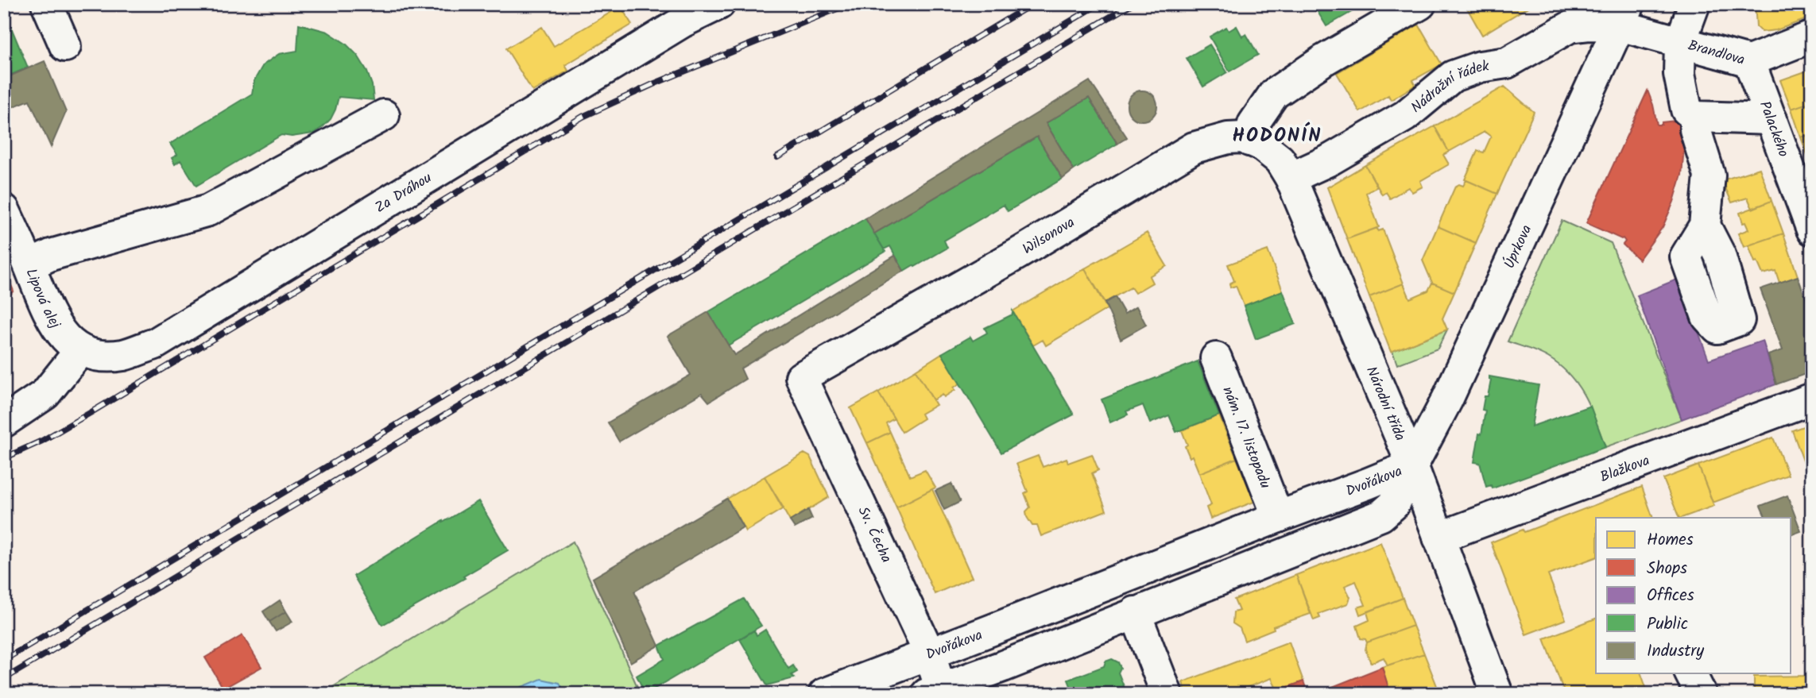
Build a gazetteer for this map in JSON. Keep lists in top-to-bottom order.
{
  "streets": {
    "street": [
      "Brandlova",
      "Nádražní řádek",
      "Palackého",
      "Za Dráhou",
      "Wilsonova",
      "Úprkova",
      "Lipová alej",
      "Národní třída",
      "nám. 17. listopadu",
      "Blažkova",
      "Dvořákova",
      "Sv. Čecha"
    ]
  },
  "crossings": [
    ["Brandlova", "Nádražní řádek"],
    ["Brandlova", "Palackého"],
    ["Brandlova", "Úprkova"],
    ["Nádražní řádek", "Wilsonova"],
    ["Nádražní řádek", "Úprkova"],
    ["Nádražní řádek", "Národní třída"],
    ["Za Dráhou", "Lipová alej"],
    ["Wilsonova", "Národní třída"],
    ["Wilsonova", "Sv. Čecha"],
    ["Úprkova", "Národní třída"],
    ["Úprkova", "Dvořákova"],
    ["Národní třída", "Blažkova"],
    ["Národní třída", "Dvořákova"],
    ["nám. 17. listopadu", "Dvořákova"],
    ["Dvořákova", "Sv. Čecha"]
  ],
  "districts": ["HODONÍN"],
  "legend": [
    "Homes",
    "Shops",
    "Offices",
    "Public",
    "Industry"
  ]
}
